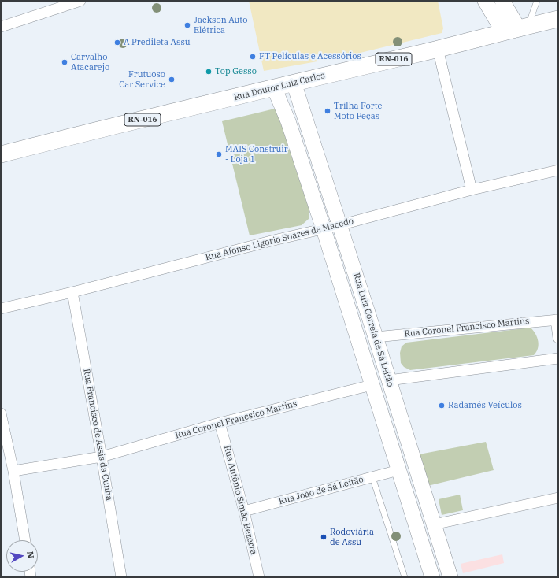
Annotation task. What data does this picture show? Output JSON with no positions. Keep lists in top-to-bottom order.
{
  "streets": {
    "main road": ["RN-016", "Rua Doutor Luiz Carlos", "Rua Luiz Correia de Sá Leitão"],
    "street": [
      "Rua Afonso Ligorio Soares de Macedo",
      "Rua Coronel Francisco Martins",
      "Rua Coronel Francsico Martins",
      "Rua Francisco de Assis da Cunha",
      "Rua João de Sá Leitão",
      "Rua Antônio Simão Bezerra"
    ]
  },
  "crossings": [
    ["Rua Doutor Luiz Carlos", "Rua Luiz Correia de Sá Leitão"],
    ["Rua Afonso Ligorio Soares de Macedo", "Rua Luiz Correia de Sá Leitão"],
    ["Rua Afonso Ligorio Soares de Macedo", "Rua Francisco de Assis da Cunha"],
    ["Rua Coronel Francisco Martins", "Rua Luiz Correia de Sá Leitão"],
    ["Rua Luiz Correia de Sá Leitão", "Rua Coronel Francsico Martins"],
    ["Rua Luiz Correia de Sá Leitão", "Rua João de Sá Leitão"],
    ["Rua Coronel Francsico Martins", "Rua Francisco de Assis da Cunha"],
    ["Rua Coronel Francsico Martins", "Rua Antônio Simão Bezerra"],
    ["Rua João de Sá Leitão", "Rua Antônio Simão Bezerra"]
  ],
  "places": [
    "Jackson Auto Elétrica",
    "A Predileta Assu",
    "FT Películas e Acessórios",
    "Carvalho Atacarejo",
    "Top Gesso",
    "Frutuoso Car Service",
    "Trilha Forte Moto Peças",
    "MAIS Construir - Loja 1",
    "Radamés Veículos",
    "Rodoviária de Assu"
  ],
  "north": "right"
}
